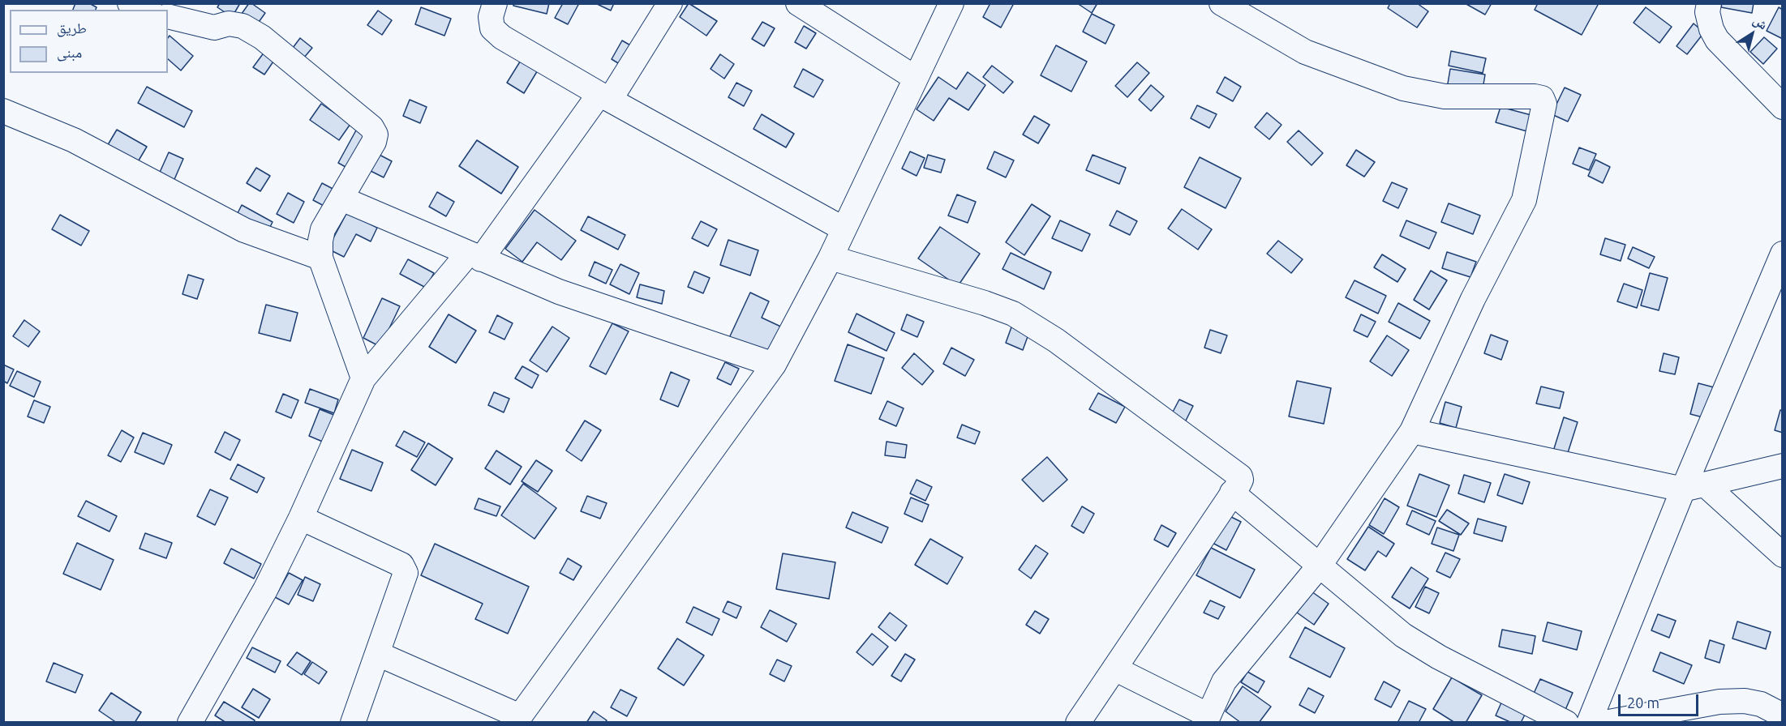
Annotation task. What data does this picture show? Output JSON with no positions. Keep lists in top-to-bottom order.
{
  "legend": ["طريق", "مبنى"],
  "scale_bar": "20 m",
  "north": "top right"
}
